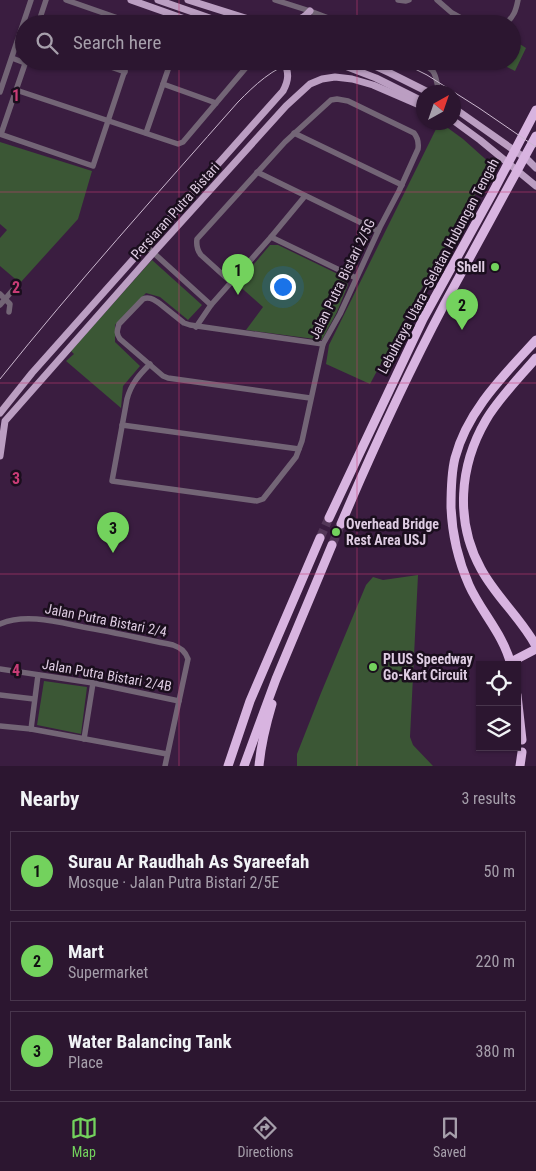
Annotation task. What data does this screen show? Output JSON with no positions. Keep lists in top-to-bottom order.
{
  "streets": {
    "highway": ["Lebuhraya Utara–Selatan Hubungan Tengah"],
    "main road": ["Persiaran Putra Bistari"],
    "street": ["Jalan Putra Bistari 2/5G", "Jalan Putra Bistari 2/4", "Jalan Putra Bistari 2/4B"]
  },
  "crossings": [
    ["Jalan Putra Bistari 2/4", "Jalan Putra Bistari 2/4B"]
  ],
  "places": ["Shell", "Overhead Bridge Rest Area USJ", "PLUS Speedway Go-Kart Circuit"],
  "north": "top right",
  "page": {
    "search": "Search here",
    "pins": ["1", "2", "3"],
    "heading": ["Nearby", "3 results"],
    "list": [
      {
        "mark": "1",
        "name": "Surau Ar Raudhah As Syareefah",
        "note": "Mosque · Jalan Putra Bistari 2/5E",
        "value": "50 m"
      },
      {
        "mark": "2",
        "name": "Mart",
        "note": "Supermarket",
        "value": "220 m"
      },
      {
        "mark": "3",
        "name": "Water Balancing Tank",
        "note": "Place",
        "value": "380 m"
      }
    ],
    "nav": ["Map", "Directions", "Saved"]
  },
  "grid": {
    "rows": [
      "1",
      "2",
      "3",
      "4"
    ]
  }
}
